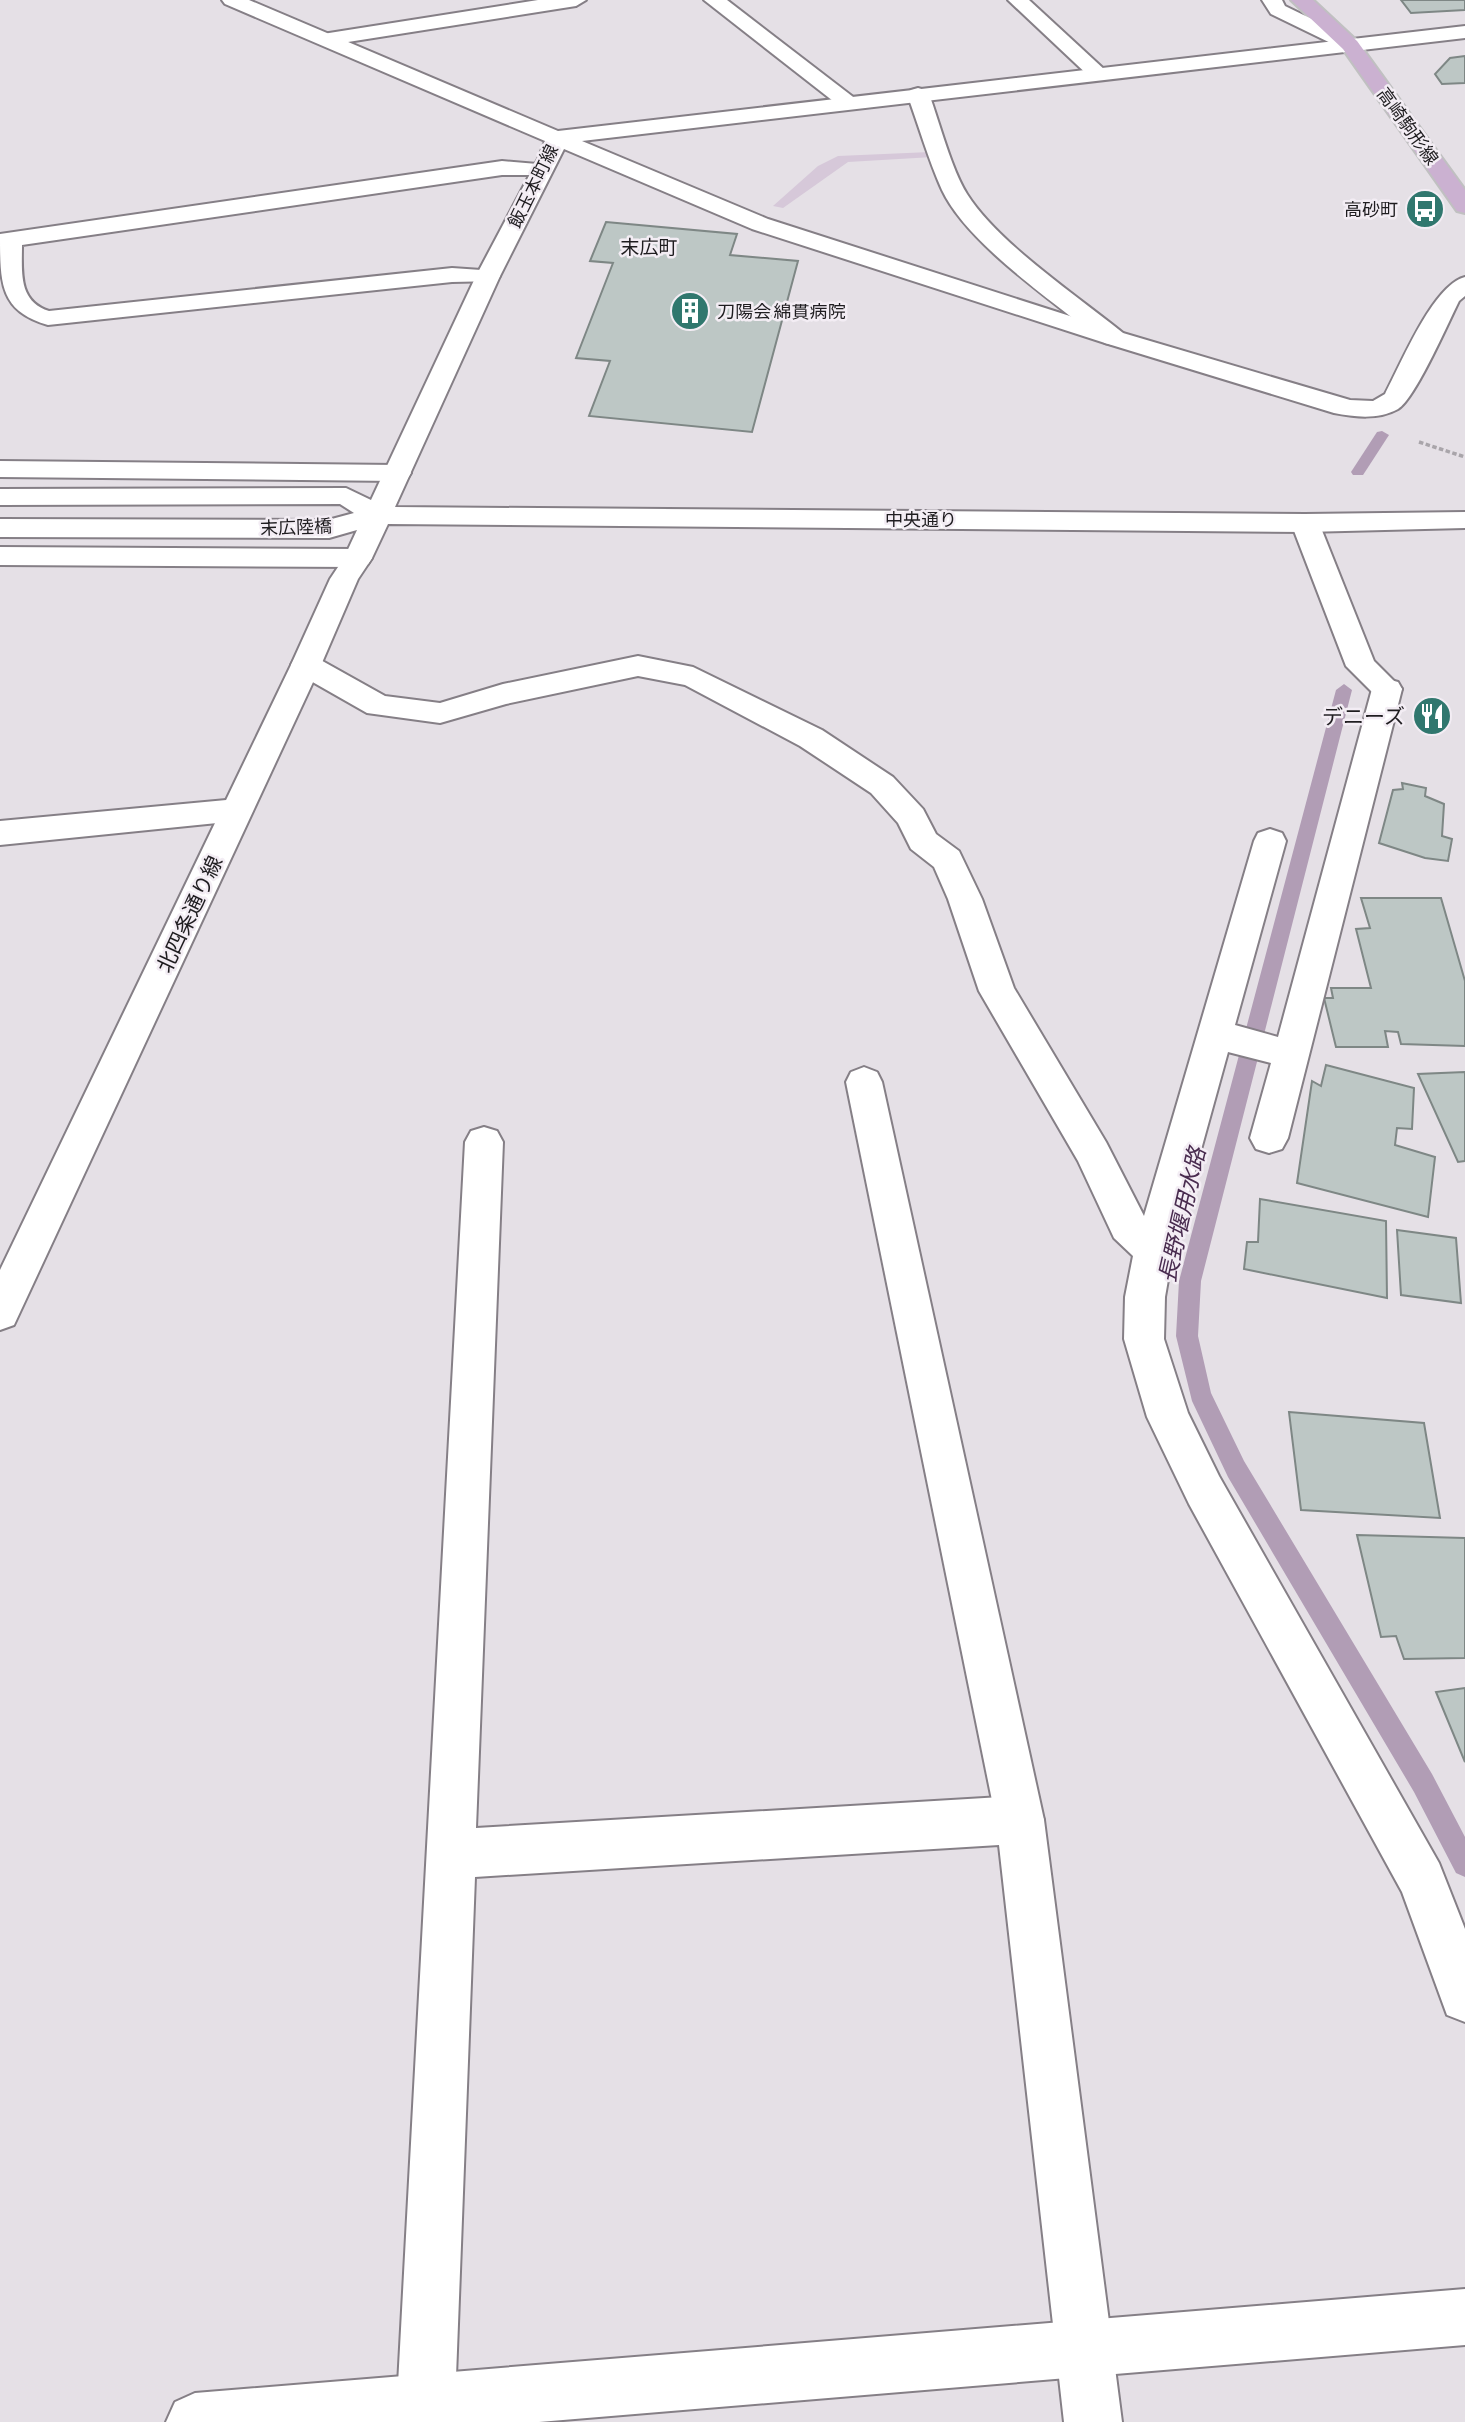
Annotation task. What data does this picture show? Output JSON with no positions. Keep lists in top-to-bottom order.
{
  "streets": {
    "main road": ["高崎駒形線"],
    "street": [
      "飯玉本町線",
      "中央通り",
      "末広陸橋",
      "北四条通り線"
    ]
  },
  "crossings": [
    ["飯玉本町線", "中央通り"],
    ["飯玉本町線", "末広陸橋"],
    ["飯玉本町線", "北四条通り線"],
    ["中央通り", "末広陸橋"],
    ["中央通り", "北四条通り線"],
    ["末広陸橋", "北四条通り線"]
  ],
  "districts": ["末広町"],
  "water": ["長野堰用水路"],
  "places": {
    "bus stop": ["高砂町"],
    "building": ["刀陽会 綿貫病院"],
    "restaurant": ["デニーズ"]
  }
}
